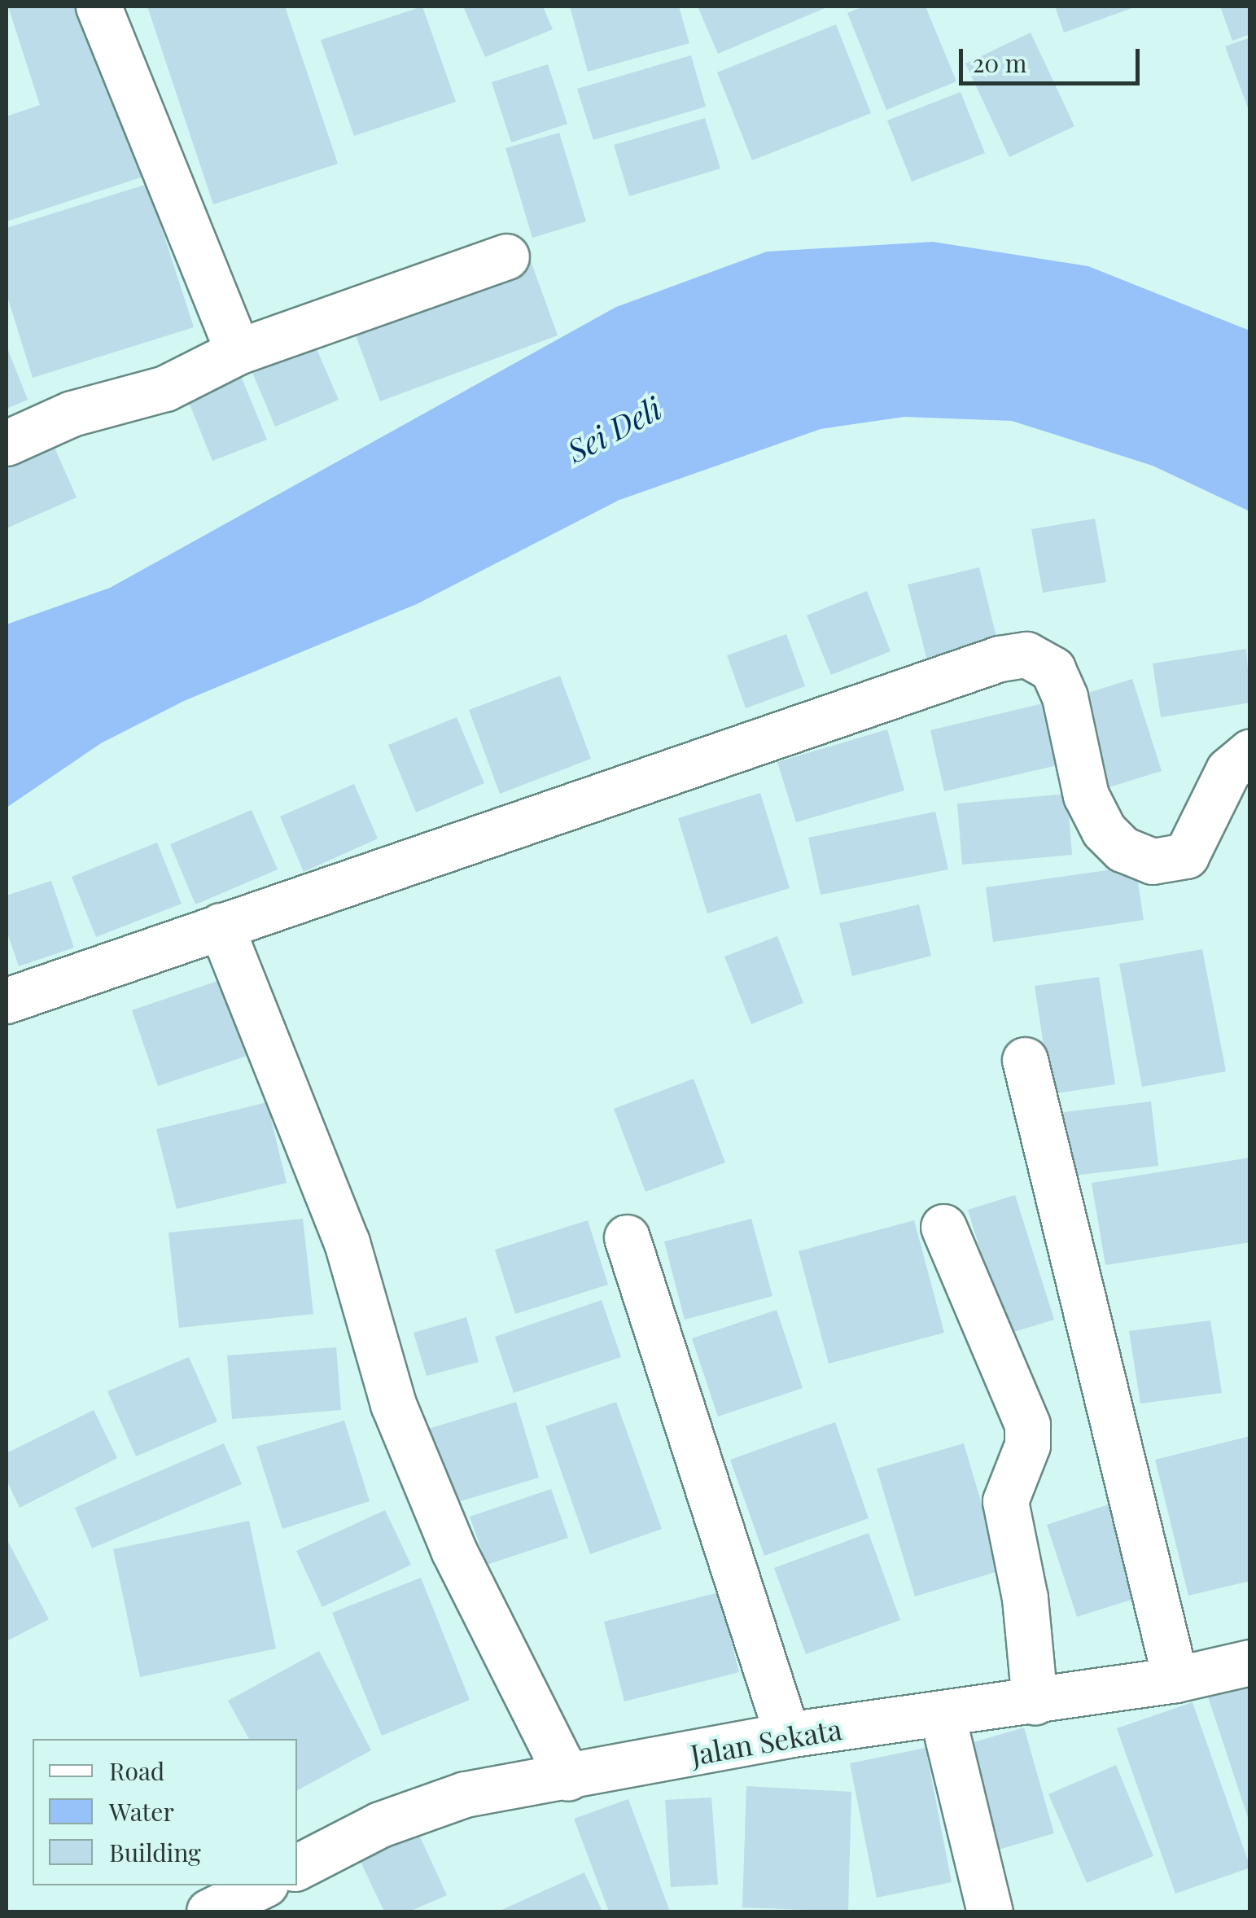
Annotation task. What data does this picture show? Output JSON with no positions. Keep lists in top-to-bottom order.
{
  "streets": {
    "street": ["Jalan Sekata"]
  },
  "water": ["Sei Deli"],
  "legend": ["Road", "Water", "Building"],
  "scale_bar": "20 m"
}
